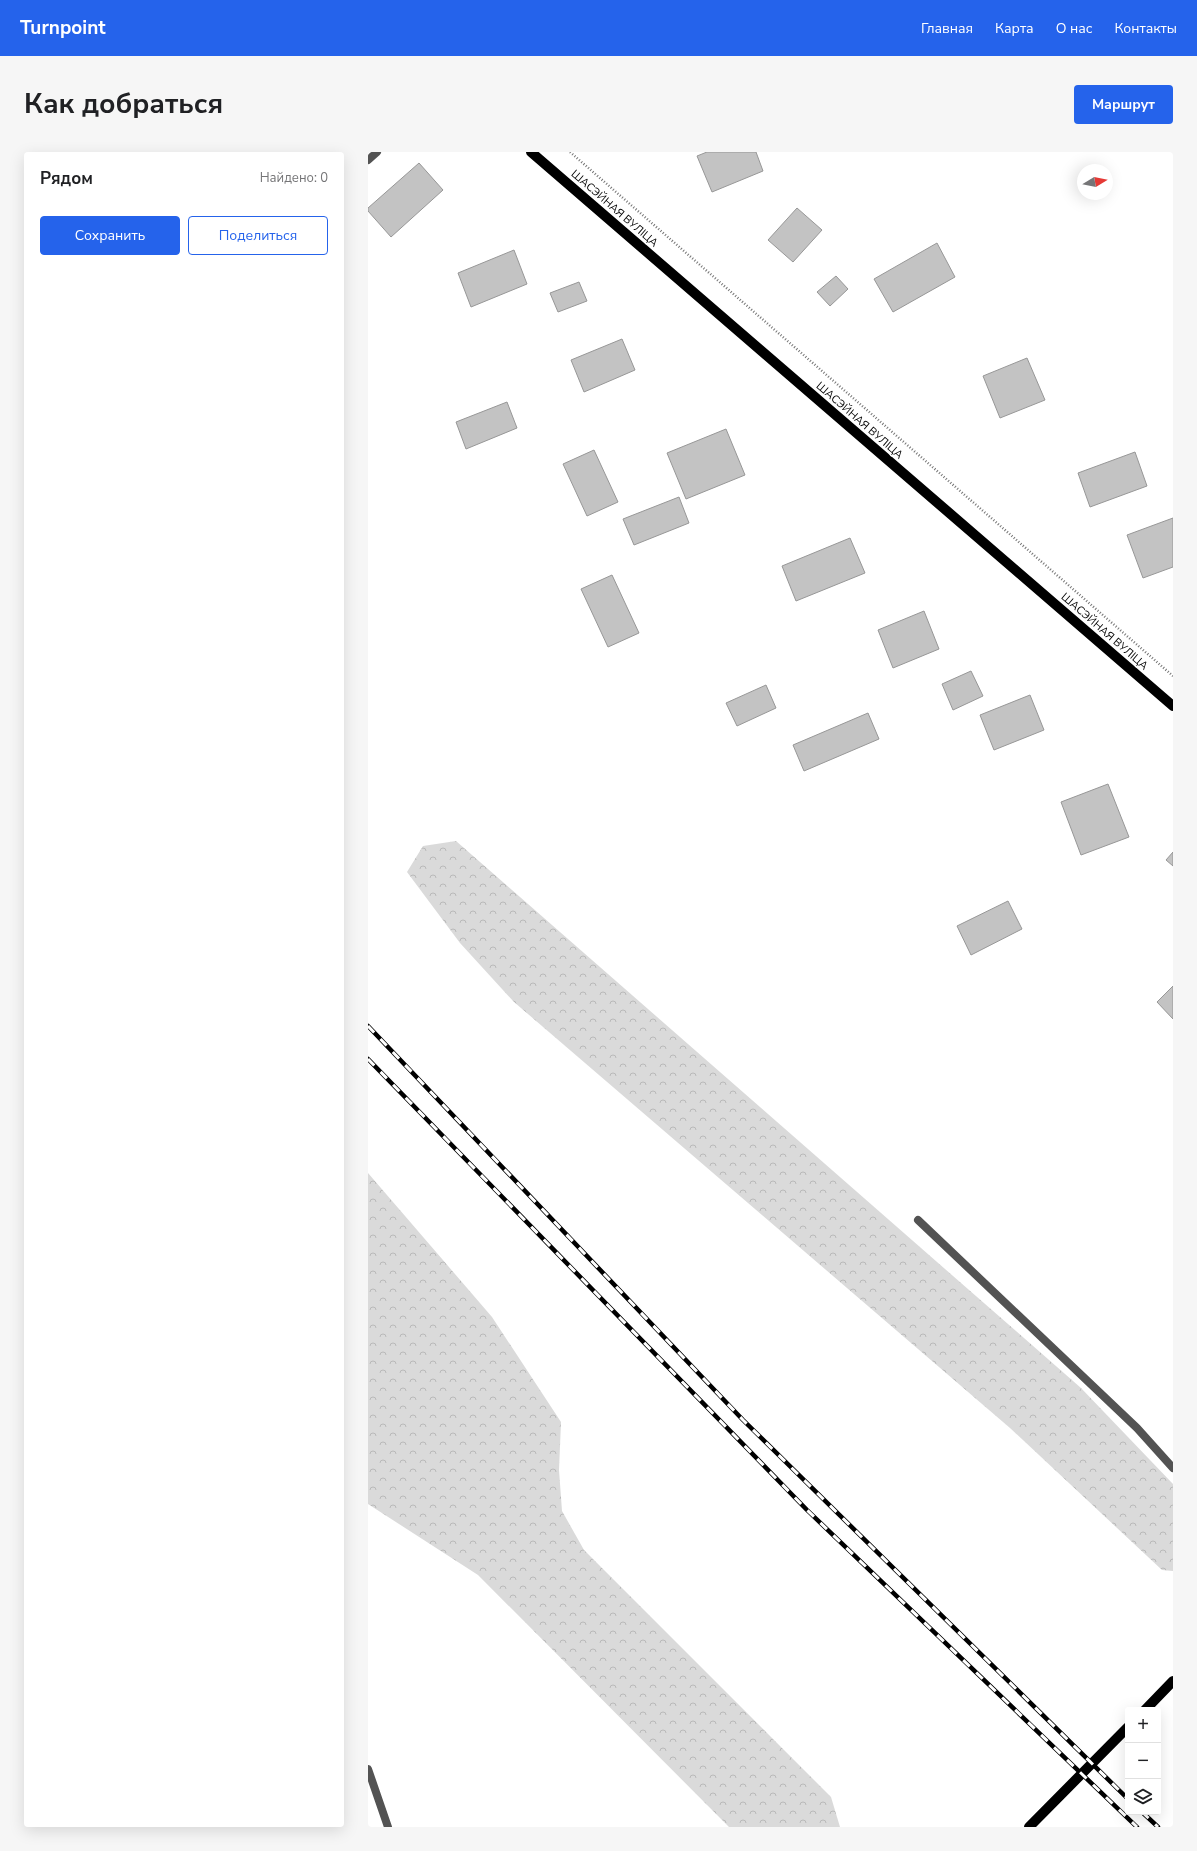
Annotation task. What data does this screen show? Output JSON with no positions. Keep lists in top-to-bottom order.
{
  "streets": {
    "main road": ["ШАСЭЙНАЯ ВУЛІЦА"]
  },
  "north": "right",
  "page": {
    "header": "Turnpoint",
    "nav": [
      "Главная",
      "Карта",
      "О нас",
      "Контакты"
    ],
    "title": "Как добраться",
    "buttons": [
      "Маршрут",
      ["Сохранить", "Поделиться"]
    ],
    "heading": ["Рядом", "Найдено: 0"],
    "map_buttons": ["+", "−"]
  }
}
